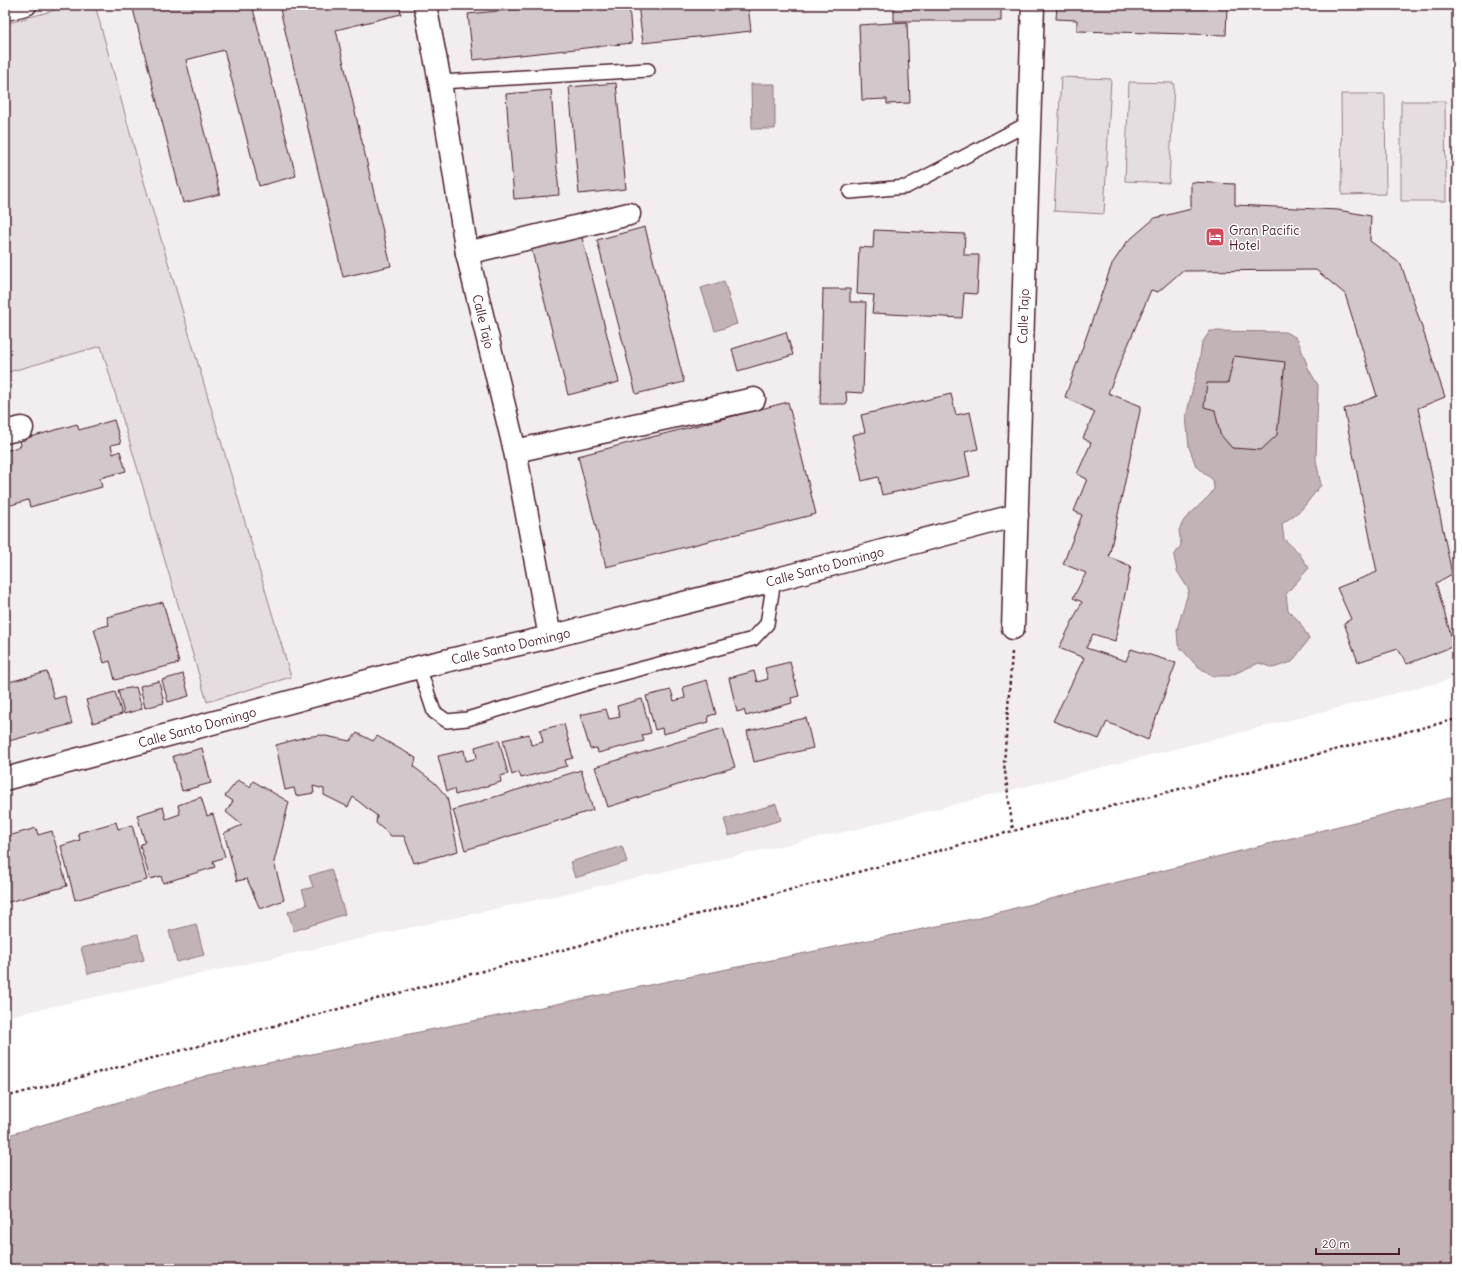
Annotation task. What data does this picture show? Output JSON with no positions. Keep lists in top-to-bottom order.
{
  "streets": {
    "street": ["Calle Tajo", "Calle Santo Domingo"]
  },
  "crossings": [
    ["Calle Tajo", "Calle Santo Domingo"]
  ],
  "places": {
    "hotel": ["Gran Pacific Hotel"]
  },
  "scale_bar": "20 m"
}
